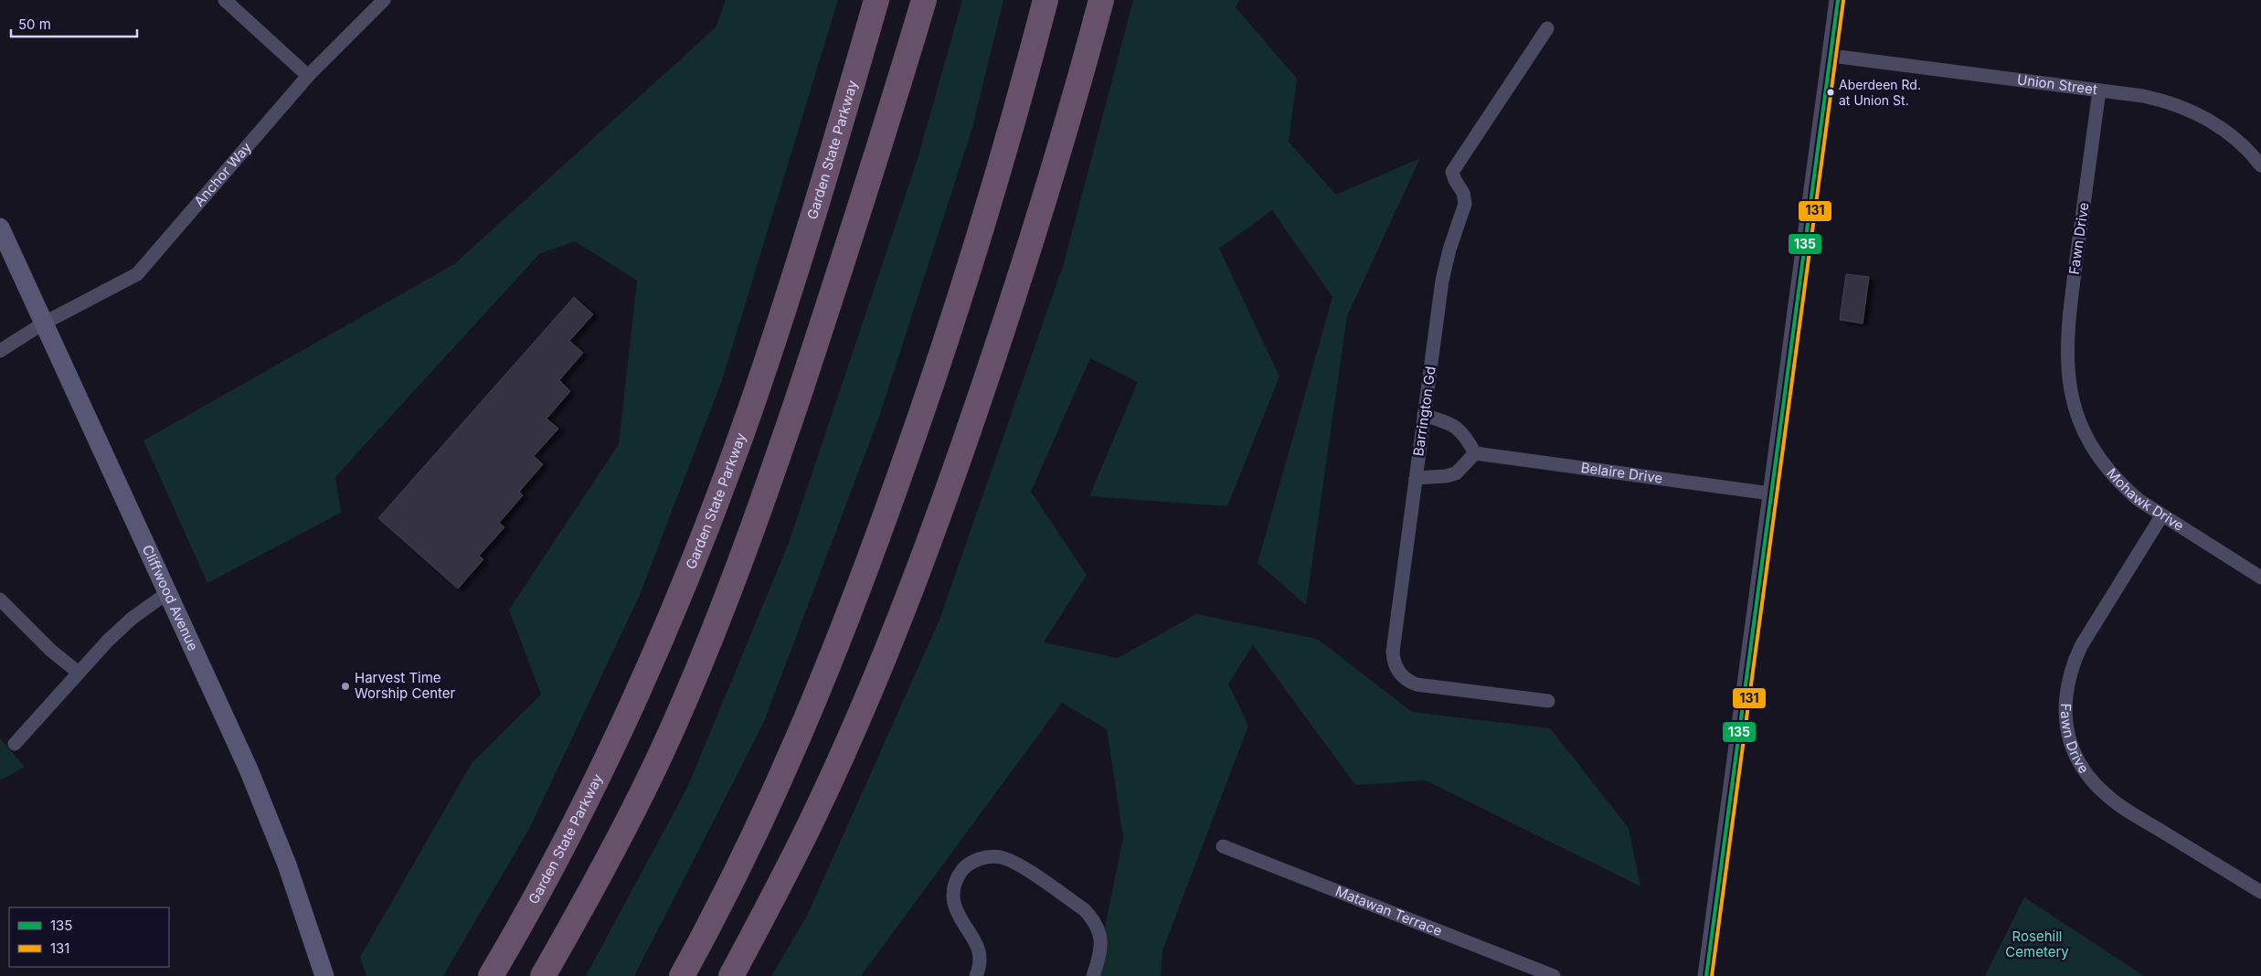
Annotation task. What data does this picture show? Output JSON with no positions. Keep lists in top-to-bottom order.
{
  "streets": {
    "highway": ["Garden State Parkway"],
    "main road": ["Cliffwood Avenue"],
    "street": [
      "Union Street",
      "Anchor Way",
      "Fawn Drive",
      "Barrington Gd",
      "Belaire Drive",
      "Mohawk Drive",
      "Matawan Terrace"
    ]
  },
  "crossings": [
    ["Union Street", "Fawn Drive"],
    ["Anchor Way", "Cliffwood Avenue"],
    ["Fawn Drive", "Mohawk Drive"]
  ],
  "parks": ["Rosehill Cemetery"],
  "places": ["Aberdeen Rd. at Union St.", "Harvest Time Worship Center"],
  "lines": ["transit line 135", "transit line 131"],
  "legend": ["135", "131"],
  "scale_bar": "50 m"
}
